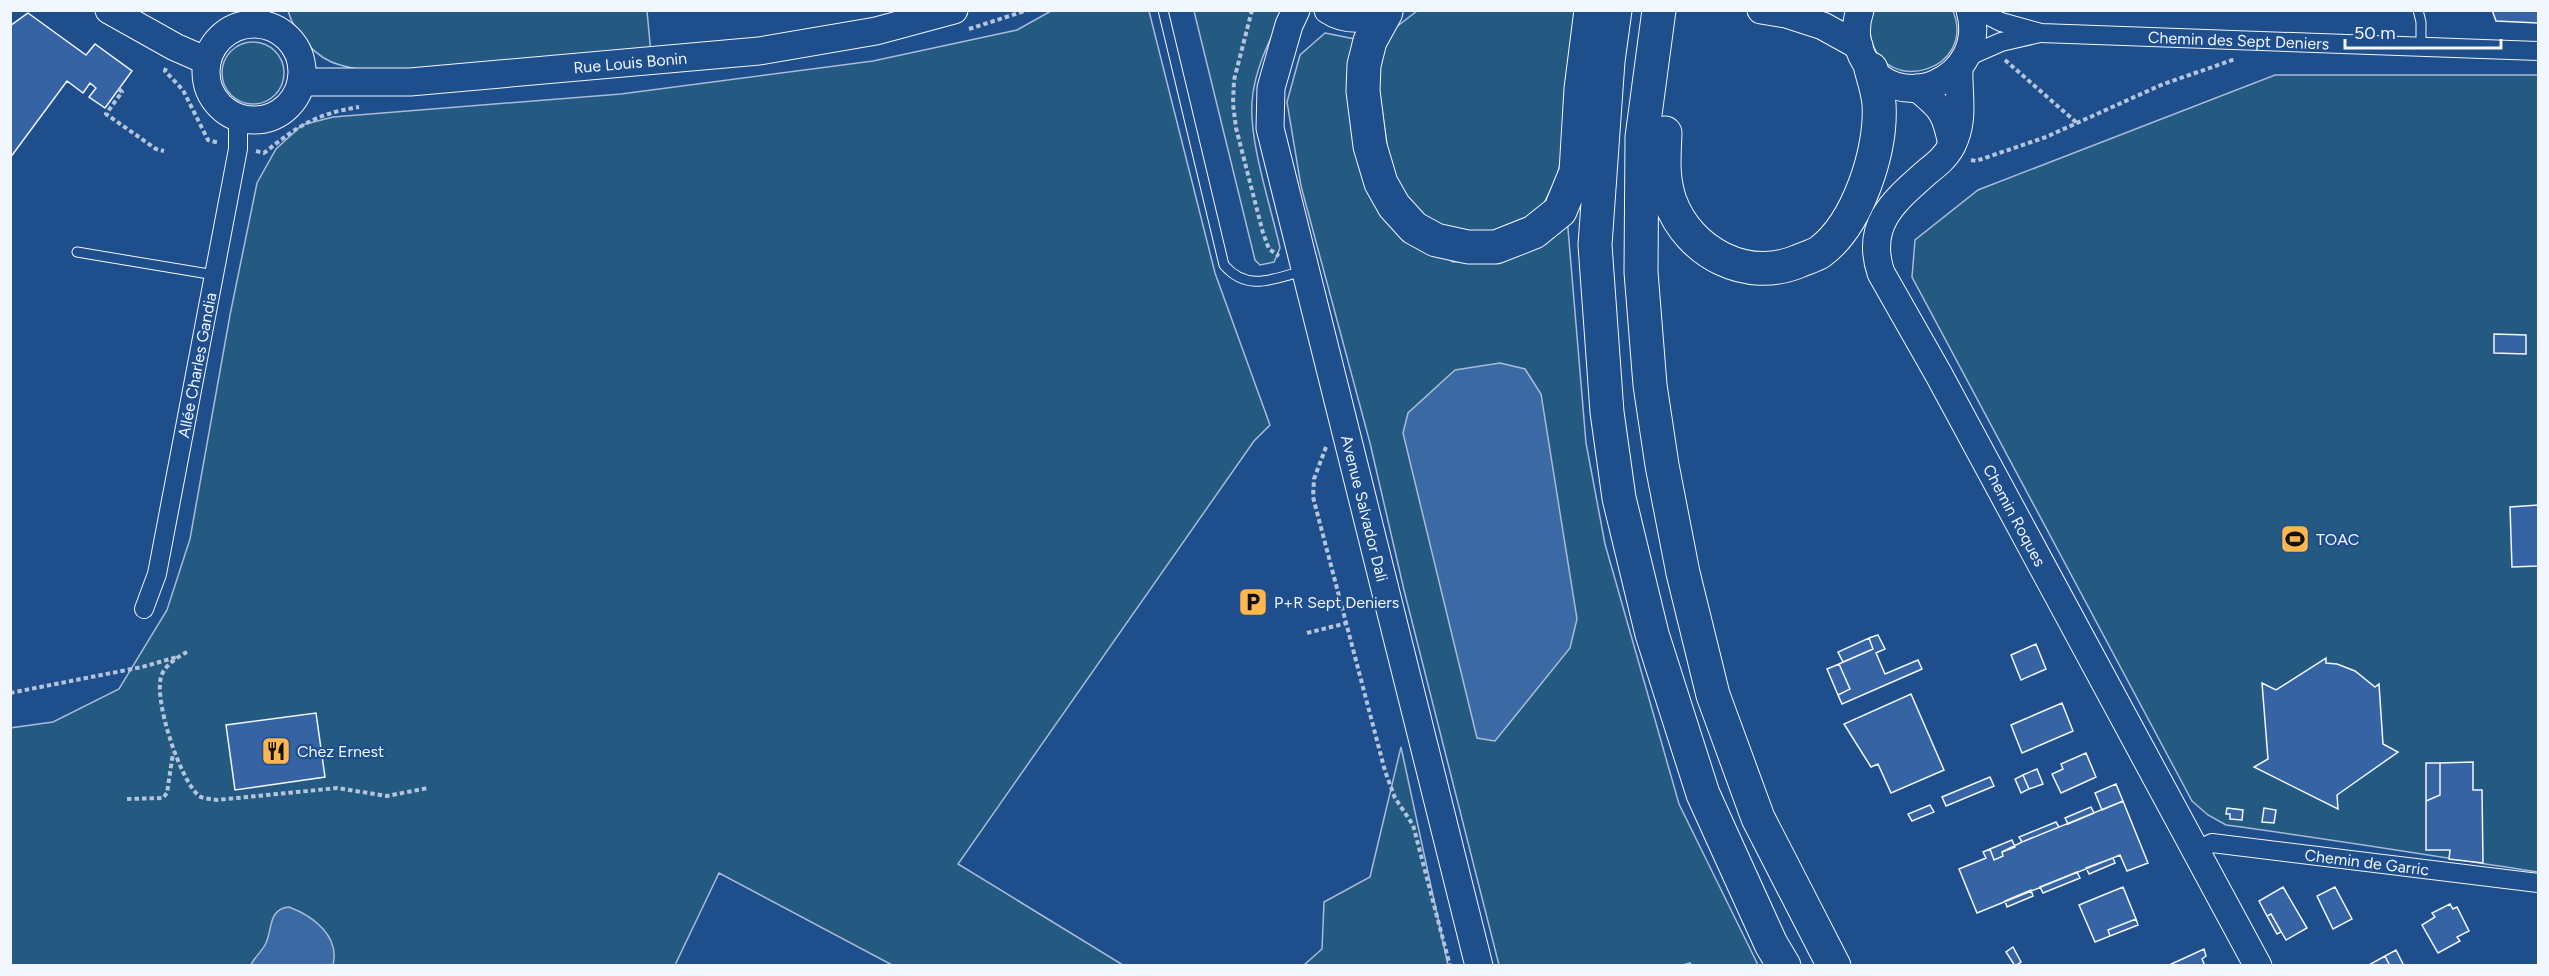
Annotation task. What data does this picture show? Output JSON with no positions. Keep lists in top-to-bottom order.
{
  "streets": {
    "street": [
      "Chemin des Sept Deniers",
      "Rue Louis Bonin",
      "Allée Charles Gandia",
      "Avenue Salvador Dali",
      "Chemin Roques",
      "Chemin de Garric"
    ]
  },
  "crossings": [
    ["Rue Louis Bonin", "Allée Charles Gandia"],
    ["Chemin Roques", "Chemin de Garric"]
  ],
  "places": {
    "sports": ["TOAC"],
    "parking": ["P+R Sept Deniers"],
    "restaurant": ["Chez Ernest"]
  },
  "scale_bar": "50 m"
}
